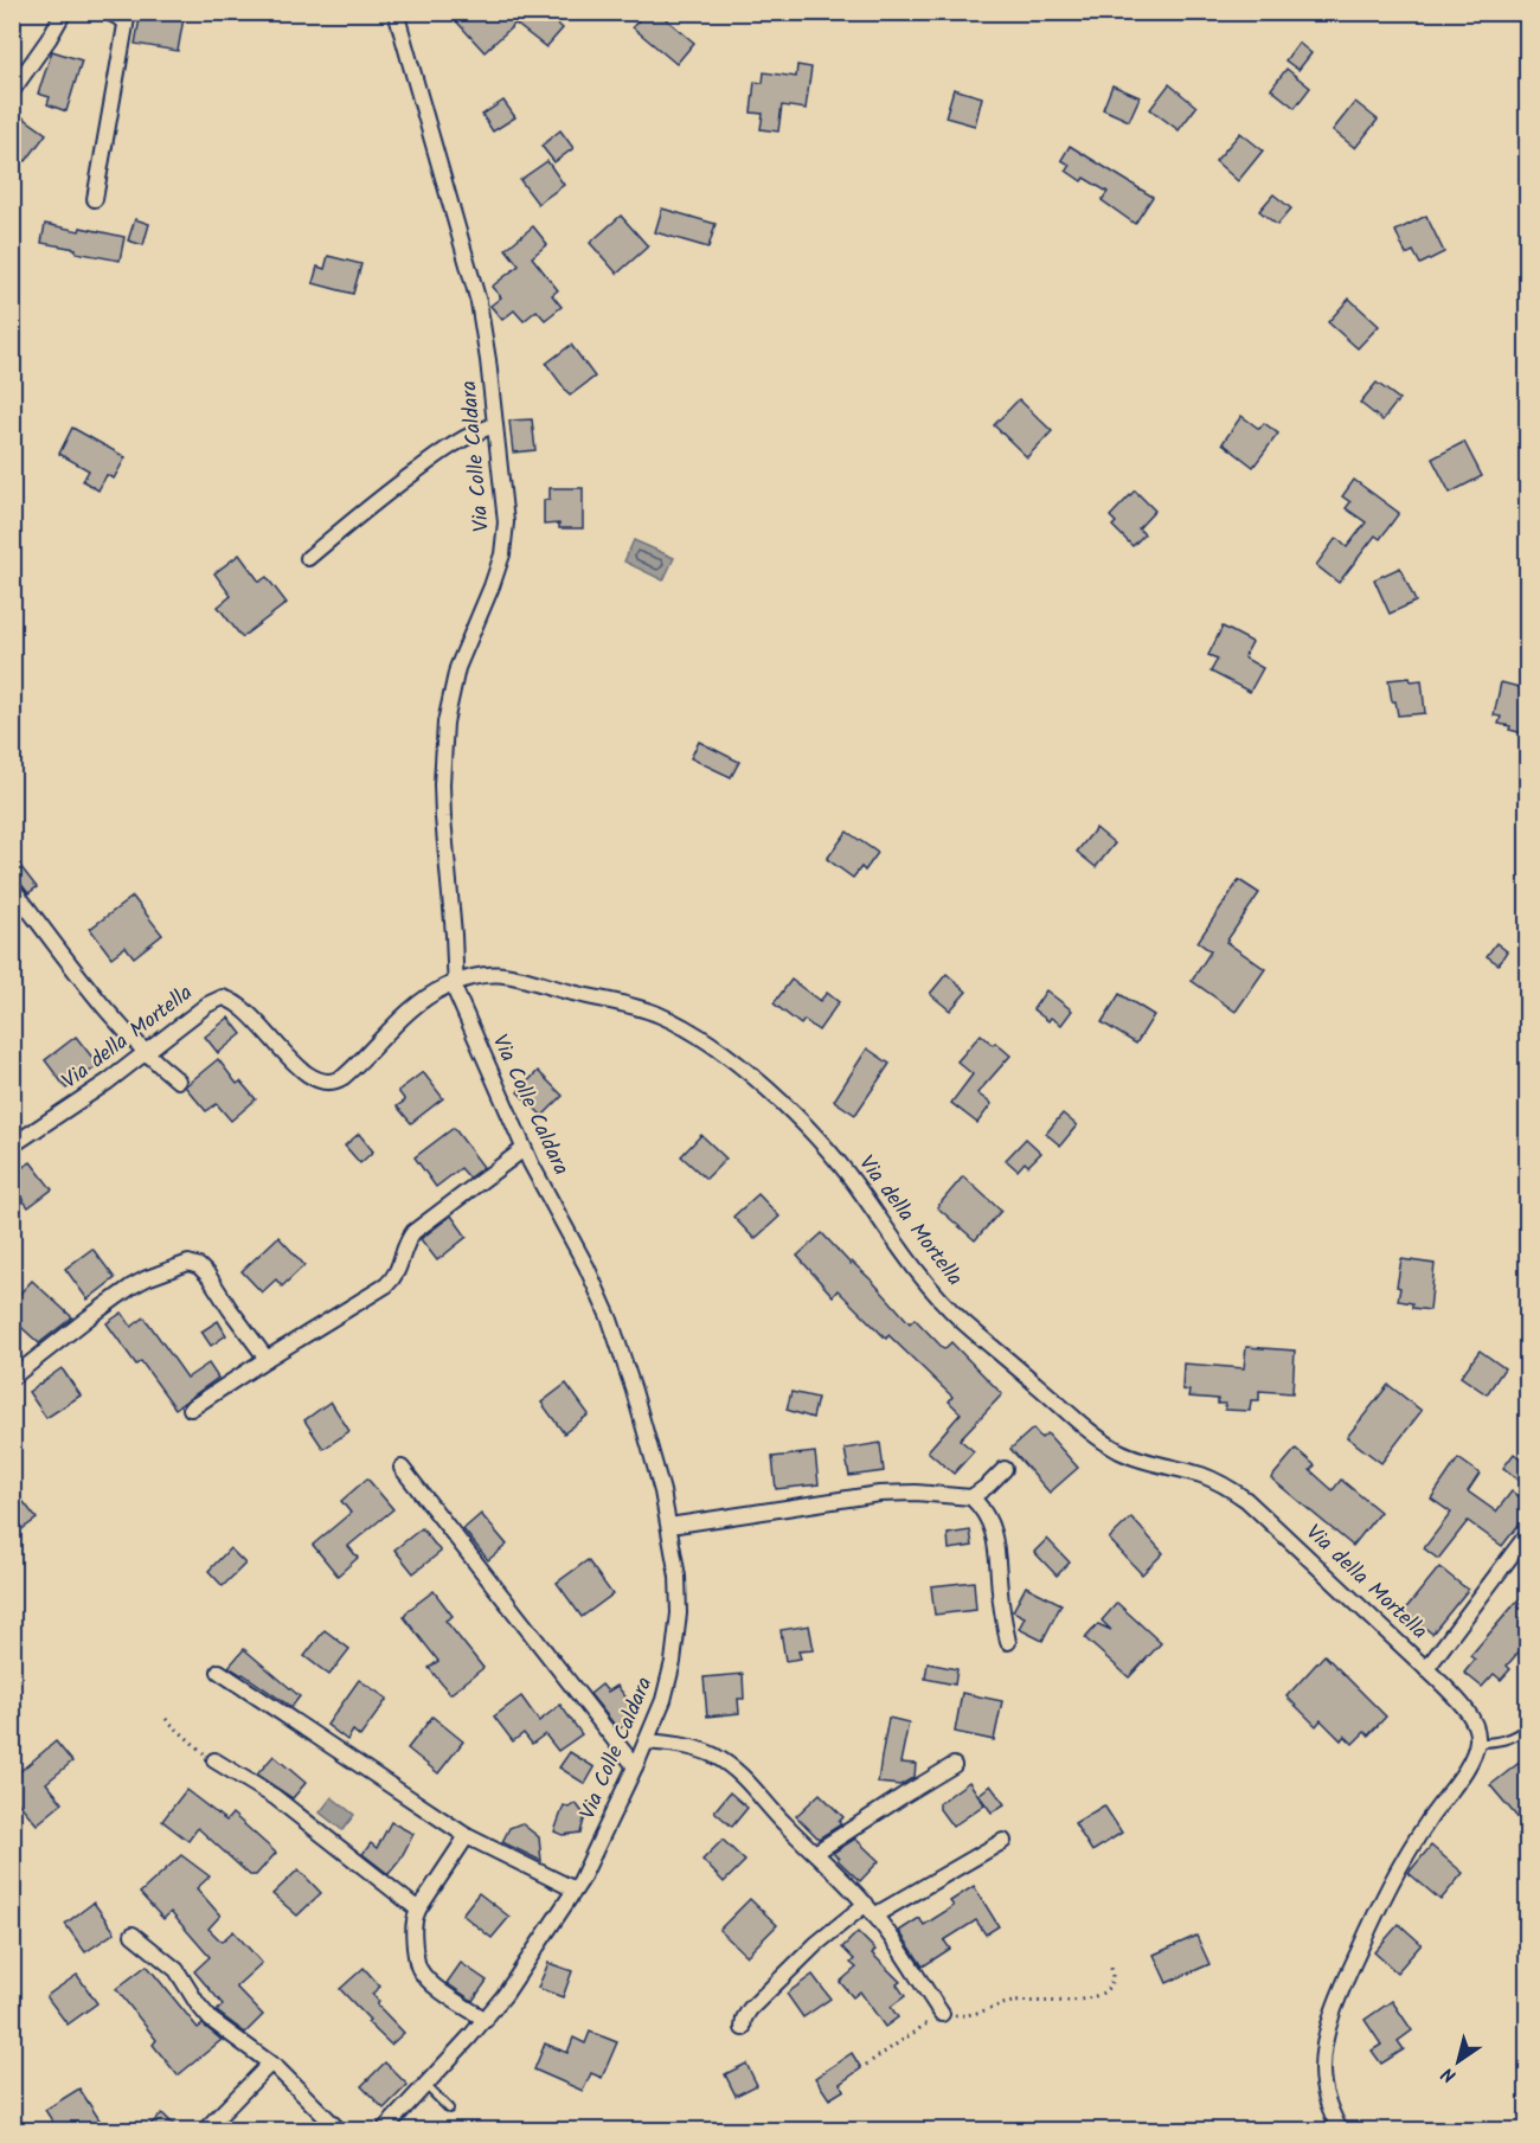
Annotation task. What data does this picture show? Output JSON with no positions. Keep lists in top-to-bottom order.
{
  "streets": {
    "street": ["Via Colle Caldara", "Via della Mortella"]
  },
  "crossings": [
    ["Via Colle Caldara", "Via della Mortella"]
  ],
  "north": "bottom left"
}
